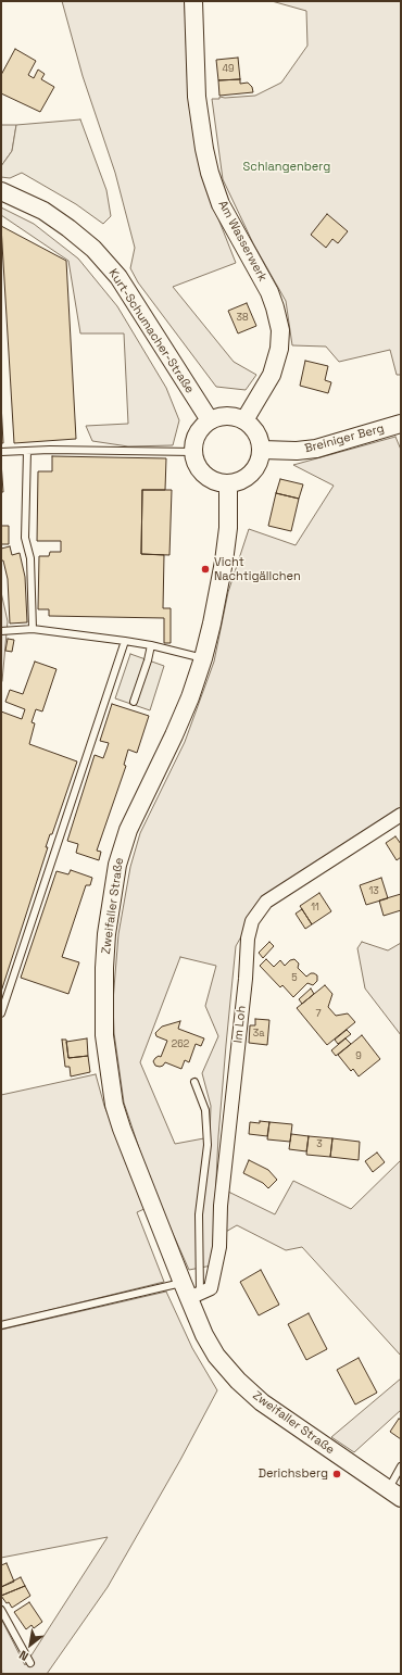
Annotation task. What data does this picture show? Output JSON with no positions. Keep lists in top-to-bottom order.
{
  "streets": {
    "main road": [
      "Am Wasserwerk",
      "Kurt-Schumacher-Straße",
      "Breiniger Berg",
      "Zweifaller Straße"
    ],
    "street": ["Im Loh"]
  },
  "crossings": [
    ["Am Wasserwerk", "Kurt-Schumacher-Straße"],
    ["Am Wasserwerk", "Breiniger Berg"],
    ["Am Wasserwerk", "Zweifaller Straße"],
    ["Kurt-Schumacher-Straße", "Breiniger Berg"],
    ["Kurt-Schumacher-Straße", "Zweifaller Straße"],
    ["Breiniger Berg", "Zweifaller Straße"],
    ["Zweifaller Straße", "Im Loh"]
  ],
  "parks": ["Schlangenberg"],
  "places": ["Vicht Nachtigällchen", "Derichsberg"],
  "house_numbers": [
    "49",
    "38",
    "13",
    "11",
    "5",
    "7",
    "3a",
    "262",
    "9",
    "3"
  ],
  "north": "bottom left"
}
